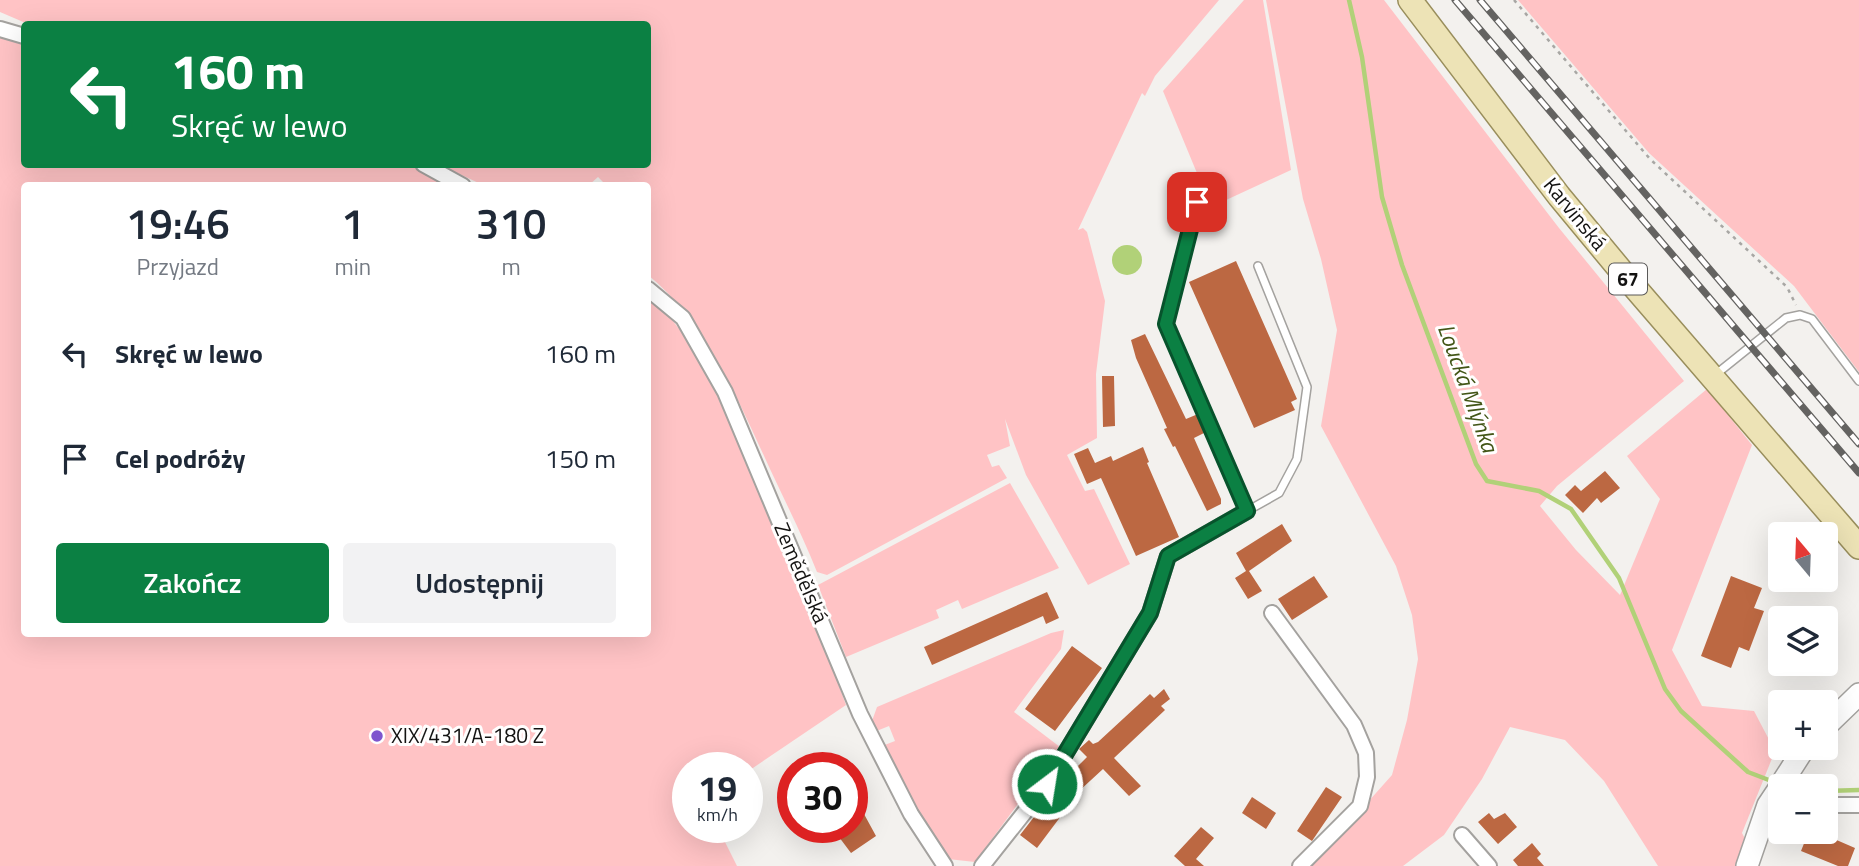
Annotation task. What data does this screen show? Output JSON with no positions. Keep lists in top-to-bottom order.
{
  "streets": {
    "main road": ["Karvinská", "67"],
    "street": ["Zemědělská"]
  },
  "water": ["Loucká Mlýnka"],
  "places": ["XIX/431/A-180 Z"],
  "north": "top",
  "page": {
    "turn": ["160 m", "Skręć w lewo"],
    "eta": [
      "19:46",
      "Przyjazd",
      "1",
      "min",
      "310",
      "m"
    ],
    "list": [
      {
        "name": "Skręć w lewo",
        "value": "160 m"
      },
      {
        "name": "Cel podróży",
        "value": "150 m"
      }
    ],
    "map_buttons": ["+", "−"],
    "buttons": ["Zakończ", "Udostępnij"],
    "speed": "19 km/h",
    "limit": "30"
  }
}
